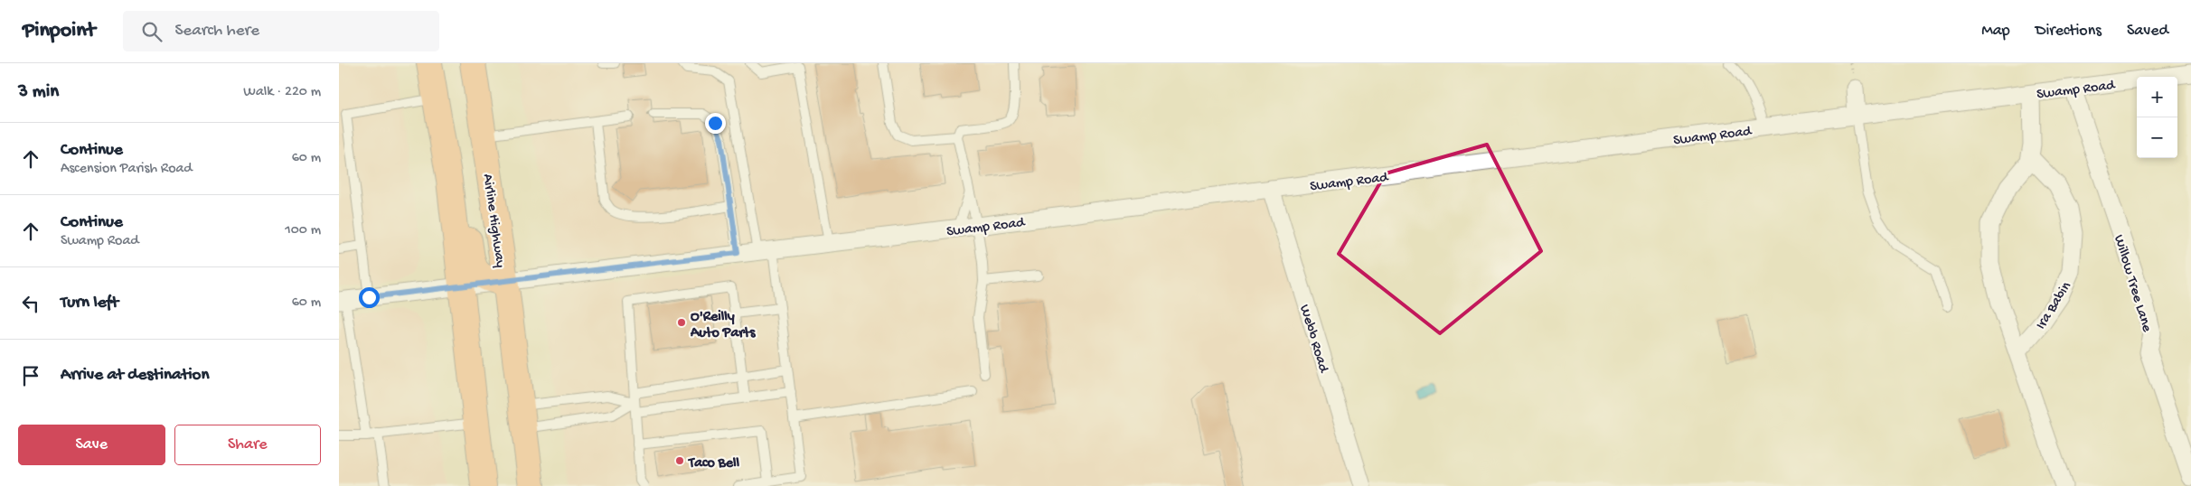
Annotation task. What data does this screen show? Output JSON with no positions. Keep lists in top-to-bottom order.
{
  "streets": {
    "highway": ["Airline Highway"],
    "street": [
      "Swamp Road",
      "Willow Tree Lane",
      "Ira Babin",
      "Webb Road"
    ]
  },
  "crossings": [
    ["Swamp Road", "Airline Highway"],
    ["Swamp Road", "Willow Tree Lane"],
    ["Swamp Road", "Webb Road"]
  ],
  "places": ["O'Reilly Auto Parts", "Taco Bell"],
  "page": {
    "header": "Pinpoint",
    "search": "Search here",
    "nav": ["Map", "Directions", "Saved"],
    "heading": ["3 min", "Walk · 220 m"],
    "map_buttons": ["+", "−"],
    "list": [
      ["Continue", "Ascension Parish Road", "60 m"],
      ["Continue", "Swamp Road", "100 m"],
      ["Turn left", "60 m"],
      "Arrive at destination"
    ],
    "buttons": ["Save", "Share"]
  }
}
